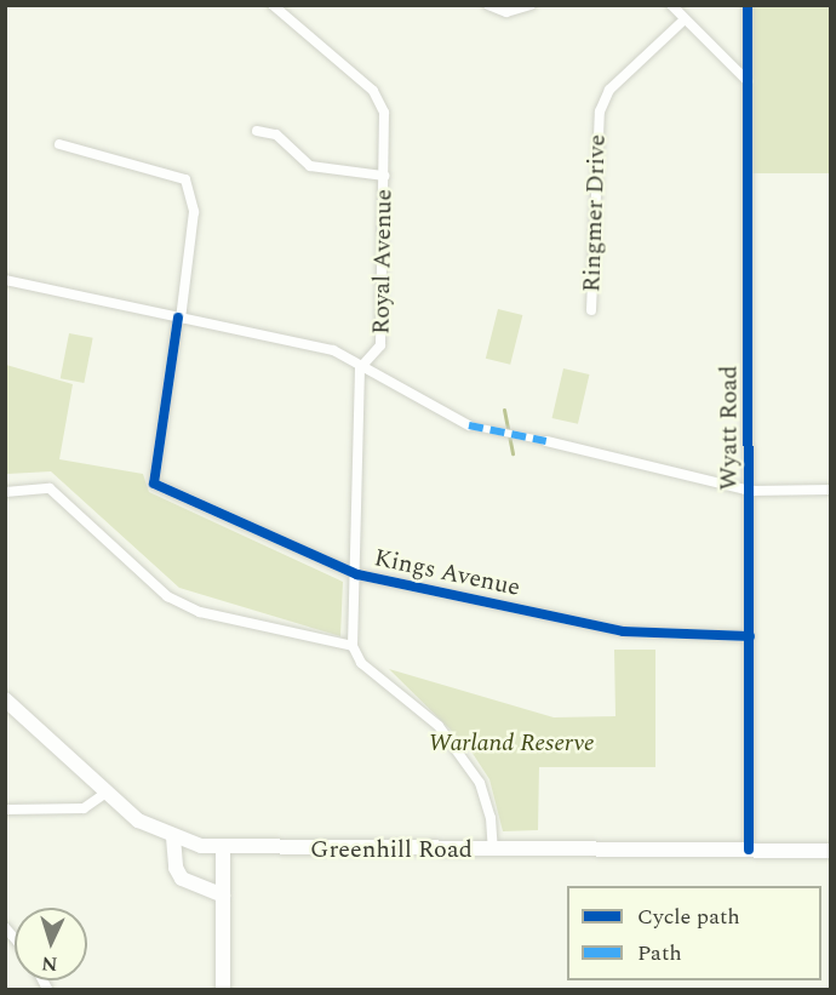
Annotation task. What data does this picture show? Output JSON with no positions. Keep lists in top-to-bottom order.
{
  "streets": {
    "main road": ["Greenhill Road"],
    "street": [
      "Ringmer Drive",
      "Royal Avenue",
      "Wyatt Road",
      "Kings Avenue"
    ]
  },
  "crossings": [
    ["Royal Avenue", "Kings Avenue"],
    ["Wyatt Road", "Kings Avenue"],
    ["Wyatt Road", "Greenhill Road"]
  ],
  "parks": ["Warland Reserve"],
  "legend": ["Cycle path", "Path"],
  "north": "bottom"
}
